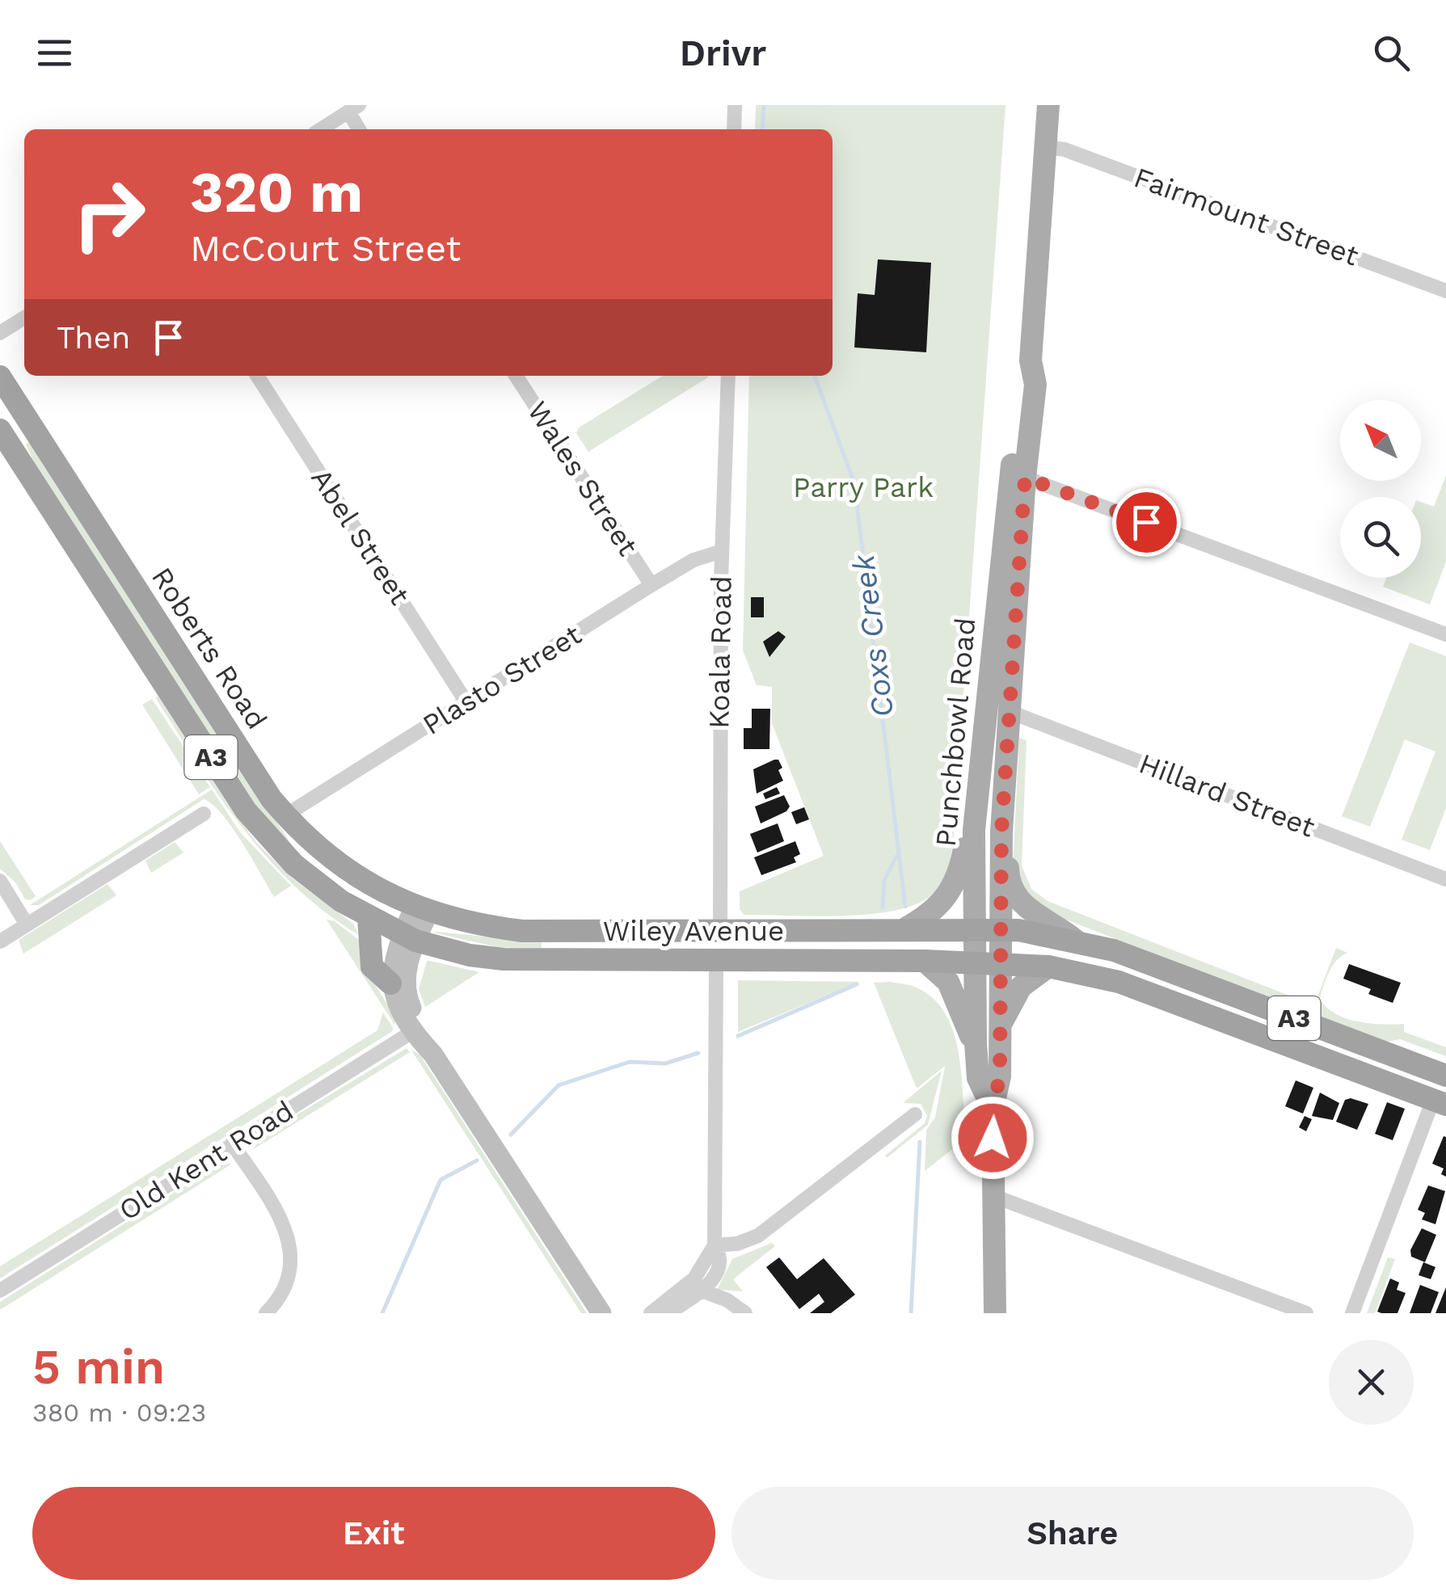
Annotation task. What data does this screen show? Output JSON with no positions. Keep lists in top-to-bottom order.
{
  "streets": {
    "highway": ["Roberts Road", "A3", "Wiley Avenue"],
    "main road": ["Punchbowl Road"],
    "street": [
      "Fairmount Street",
      "Wales Street",
      "Abel Street",
      "Koala Road",
      "Plasto Street",
      "Hillard Street",
      "Old Kent Road"
    ]
  },
  "crossings": [
    ["Fairmount Street", "Punchbowl Road"],
    ["Wales Street", "Plasto Street"],
    ["Abel Street", "Plasto Street"],
    ["Roberts Road", "Plasto Street"],
    ["Roberts Road", "Wiley Avenue"],
    ["Koala Road", "Plasto Street"],
    ["Koala Road", "Wiley Avenue"],
    ["Punchbowl Road", "A3"],
    ["Punchbowl Road", "Hillard Street"],
    ["Punchbowl Road", "Wiley Avenue"],
    ["A3", "Wiley Avenue"]
  ],
  "water": ["Coxs Creek"],
  "parks": ["Parry Park"],
  "north": "top left",
  "page": {
    "header": "Drivr",
    "turn": ["320 m", "McCourt Street"],
    "then": "Then",
    "heading": ["5 min", "380 m · 09:23"],
    "buttons": ["Exit", "Share"]
  }
}
